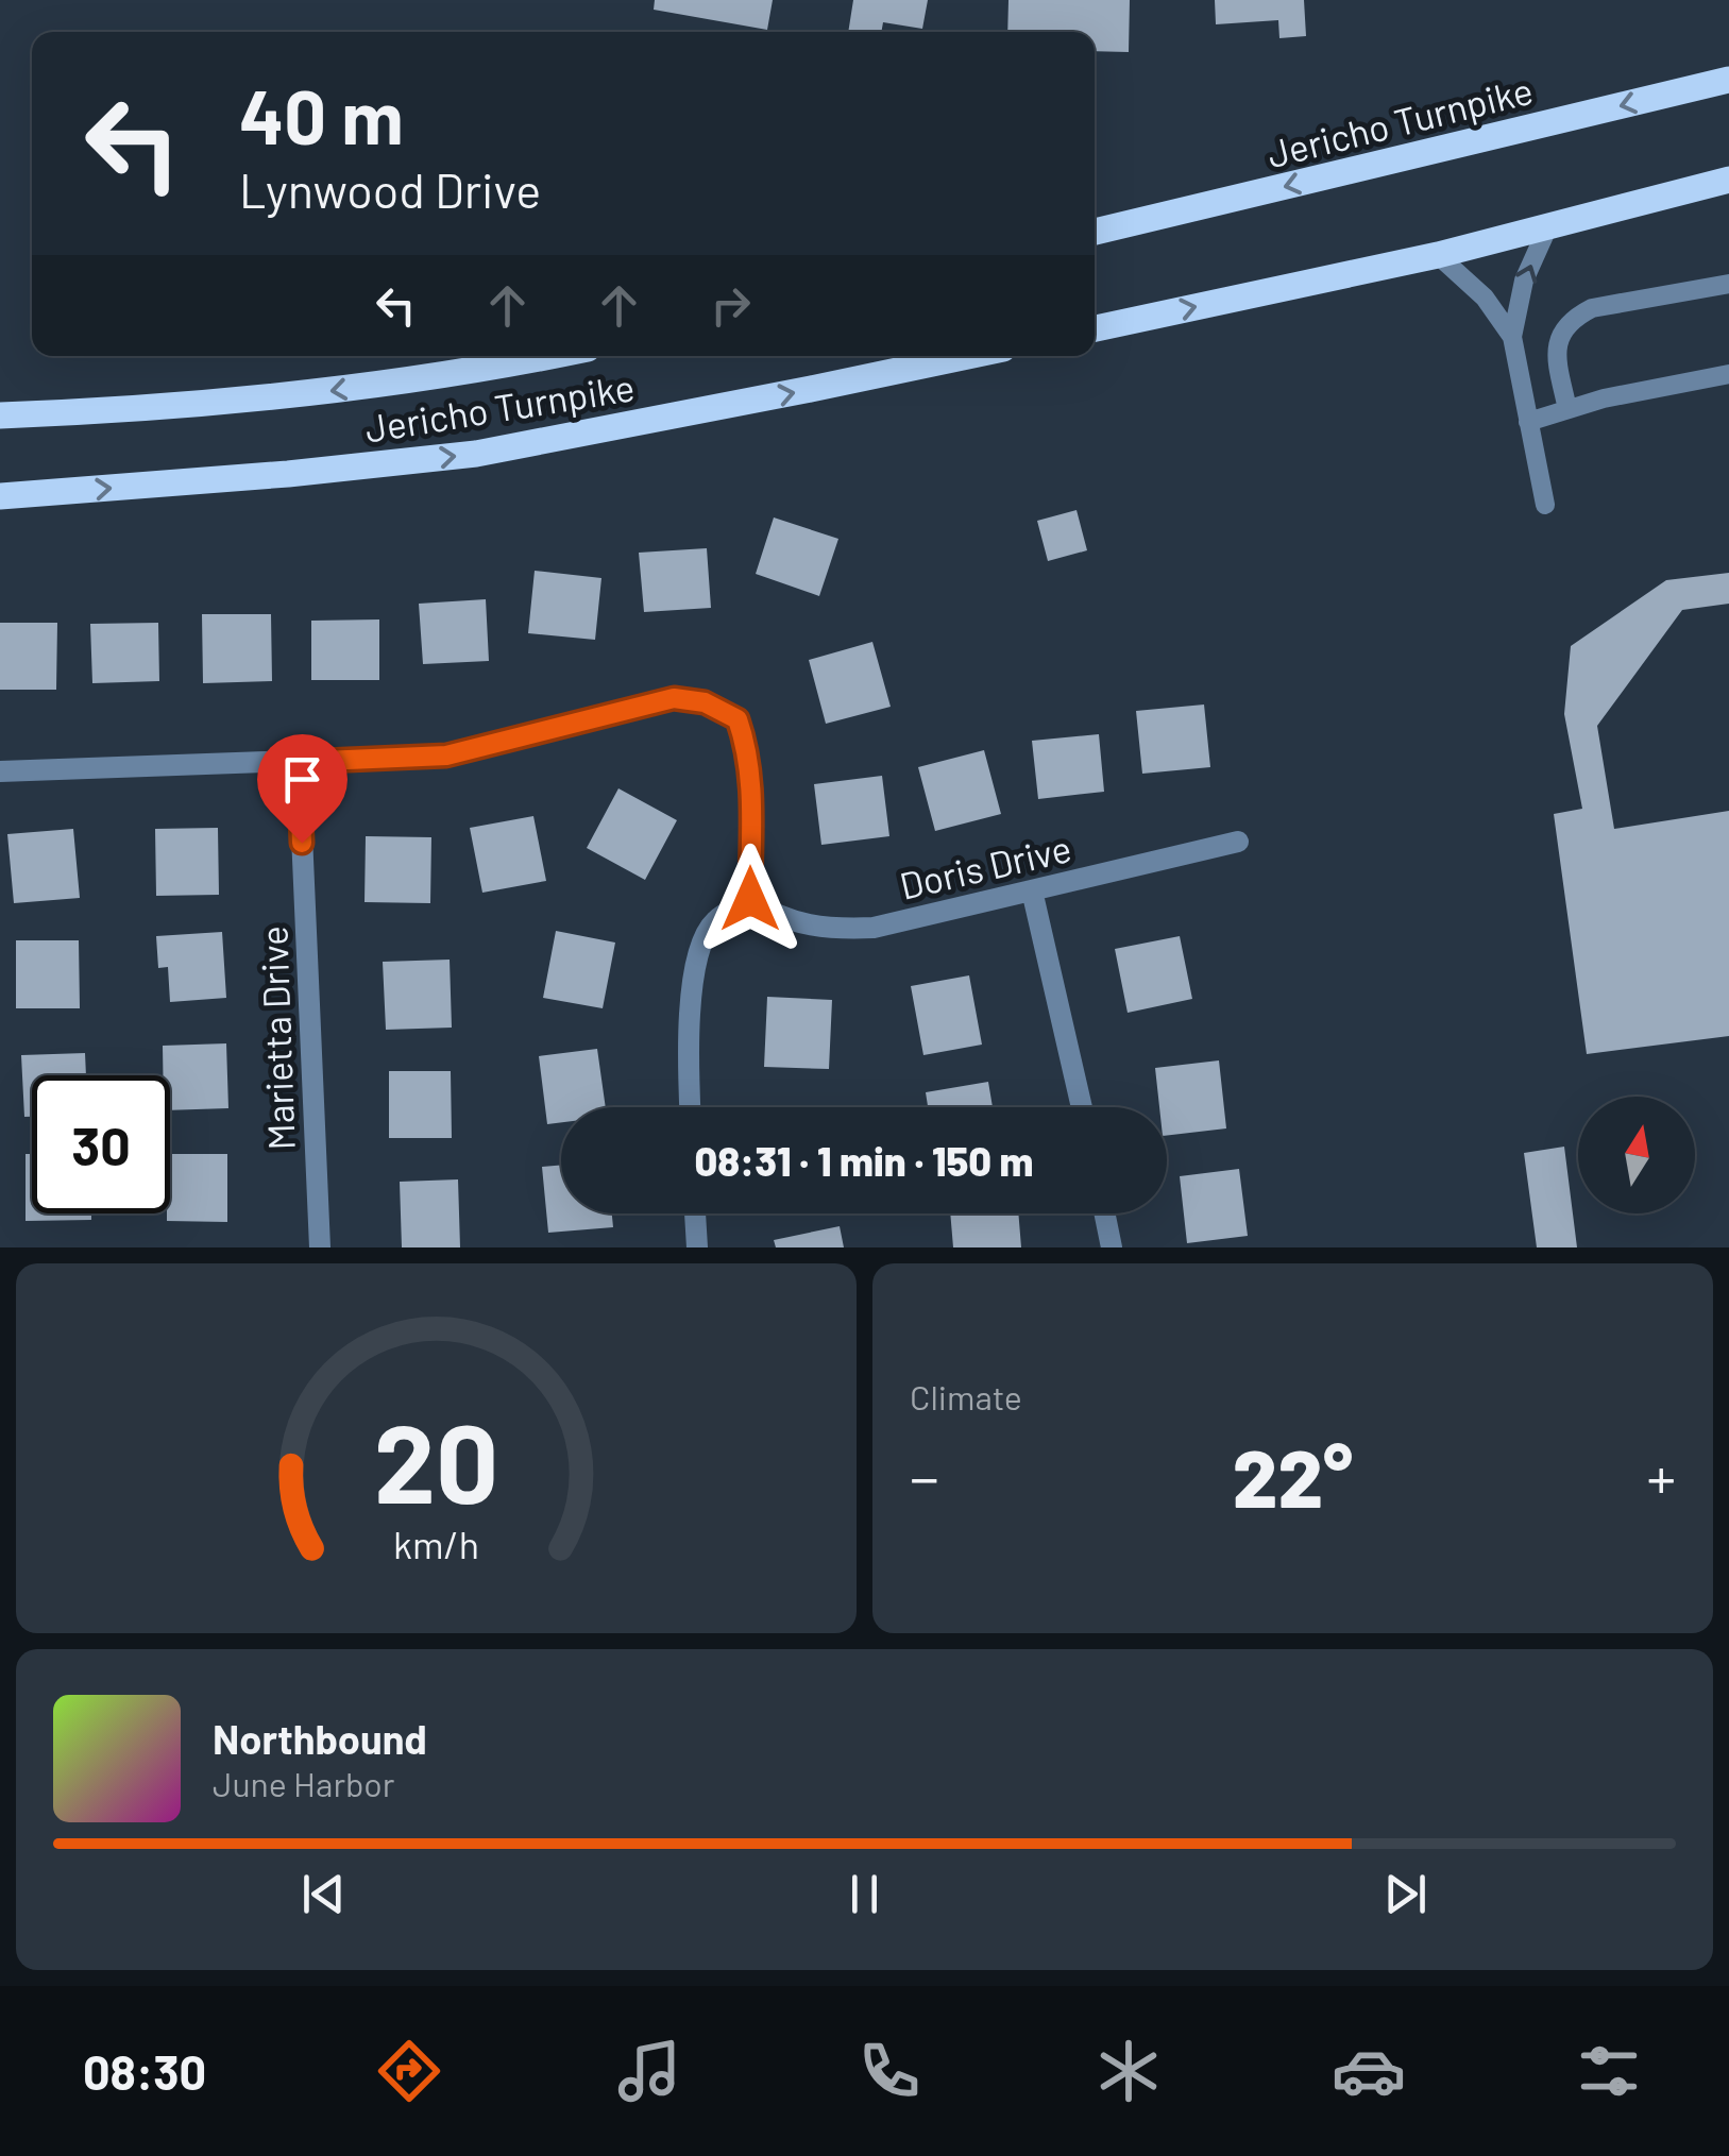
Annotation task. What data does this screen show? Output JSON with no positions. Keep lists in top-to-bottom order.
{
  "streets": {
    "main road": ["Jericho Turnpike"],
    "street": ["Doris Drive", "Marietta Drive"]
  },
  "north": "top",
  "page": {
    "turn": ["40 m", "Lynwood Drive"],
    "limit": "30",
    "trip": "08:31 · 1 min · 150 m",
    "tile": "Climate",
    "heat": ["−", "22°", "+"],
    "song": ["Northbound", "June Harbor"],
    "tabs": "08:30",
    "gauge": ["20", "km/h"]
  }
}
